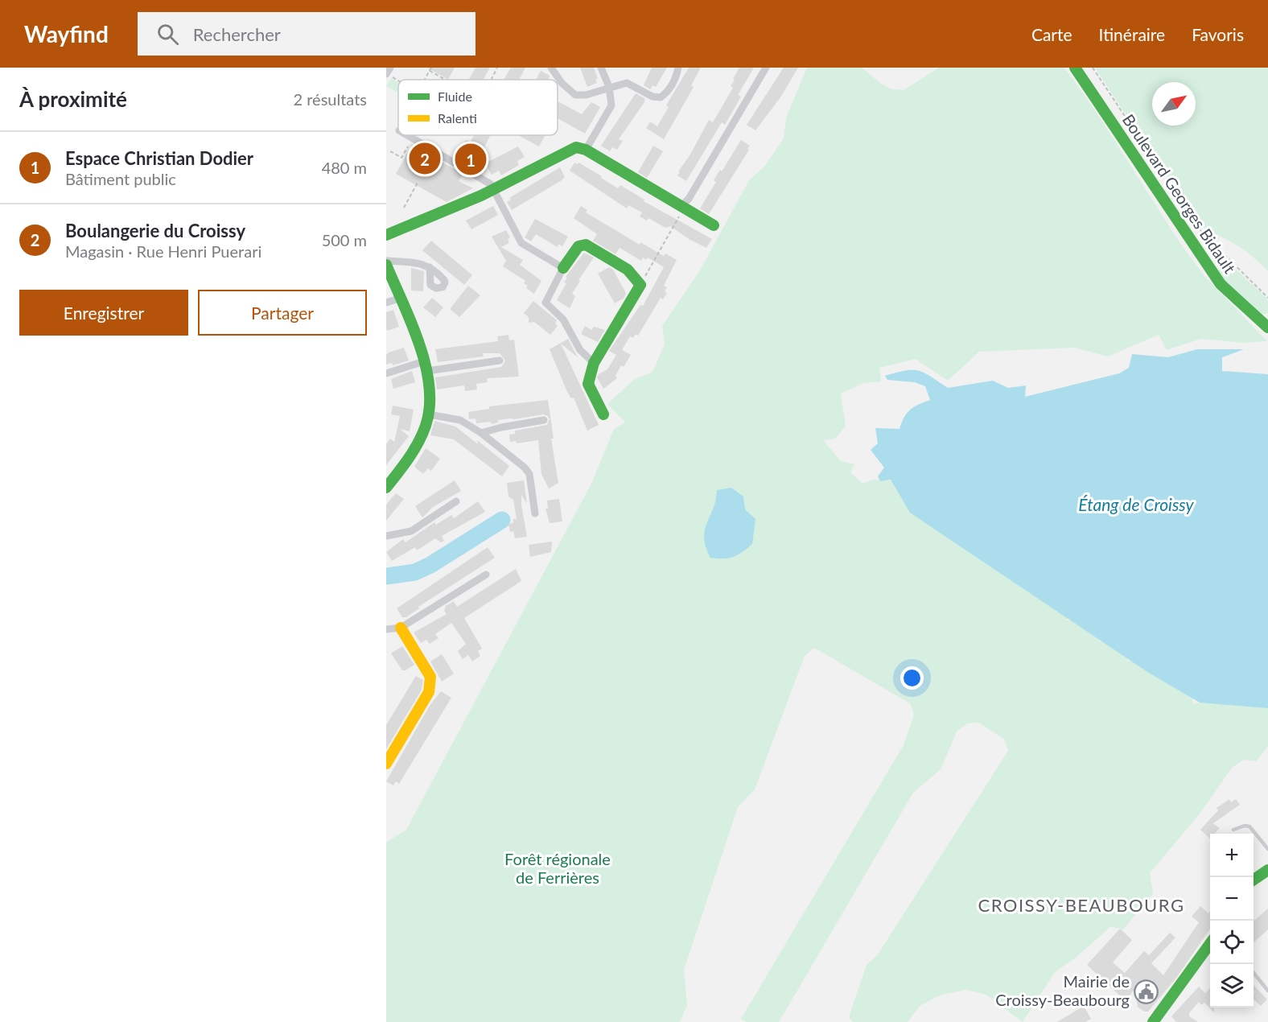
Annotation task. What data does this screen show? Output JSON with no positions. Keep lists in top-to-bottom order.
{
  "streets": {
    "street": ["Boulevard Georges Bidault"]
  },
  "districts": ["CROISSY-BEAUBOURG"],
  "water": ["Étang de Croissy"],
  "parks": ["Forêt régionale de Ferrières"],
  "places": {
    "public building": ["Mairie de Croissy-Beaubourg"]
  },
  "legend": ["Fluide", "Ralenti"],
  "north": "top right",
  "page": {
    "header": "Wayfind",
    "search": "Rechercher",
    "nav": ["Carte", "Itinéraire", "Favoris"],
    "heading": ["À proximité", "2 résultats"],
    "list": [
      {
        "mark": "1",
        "name": "Espace Christian Dodier",
        "note": "Bâtiment public",
        "value": "480 m"
      },
      {
        "mark": "2",
        "name": "Boulangerie du Croissy",
        "note": "Magasin · Rue Henri Puerari",
        "value": "500 m"
      }
    ],
    "pins": ["2", "1"],
    "buttons": ["Enregistrer", "Partager"],
    "map_buttons": ["+", "−"]
  }
}
